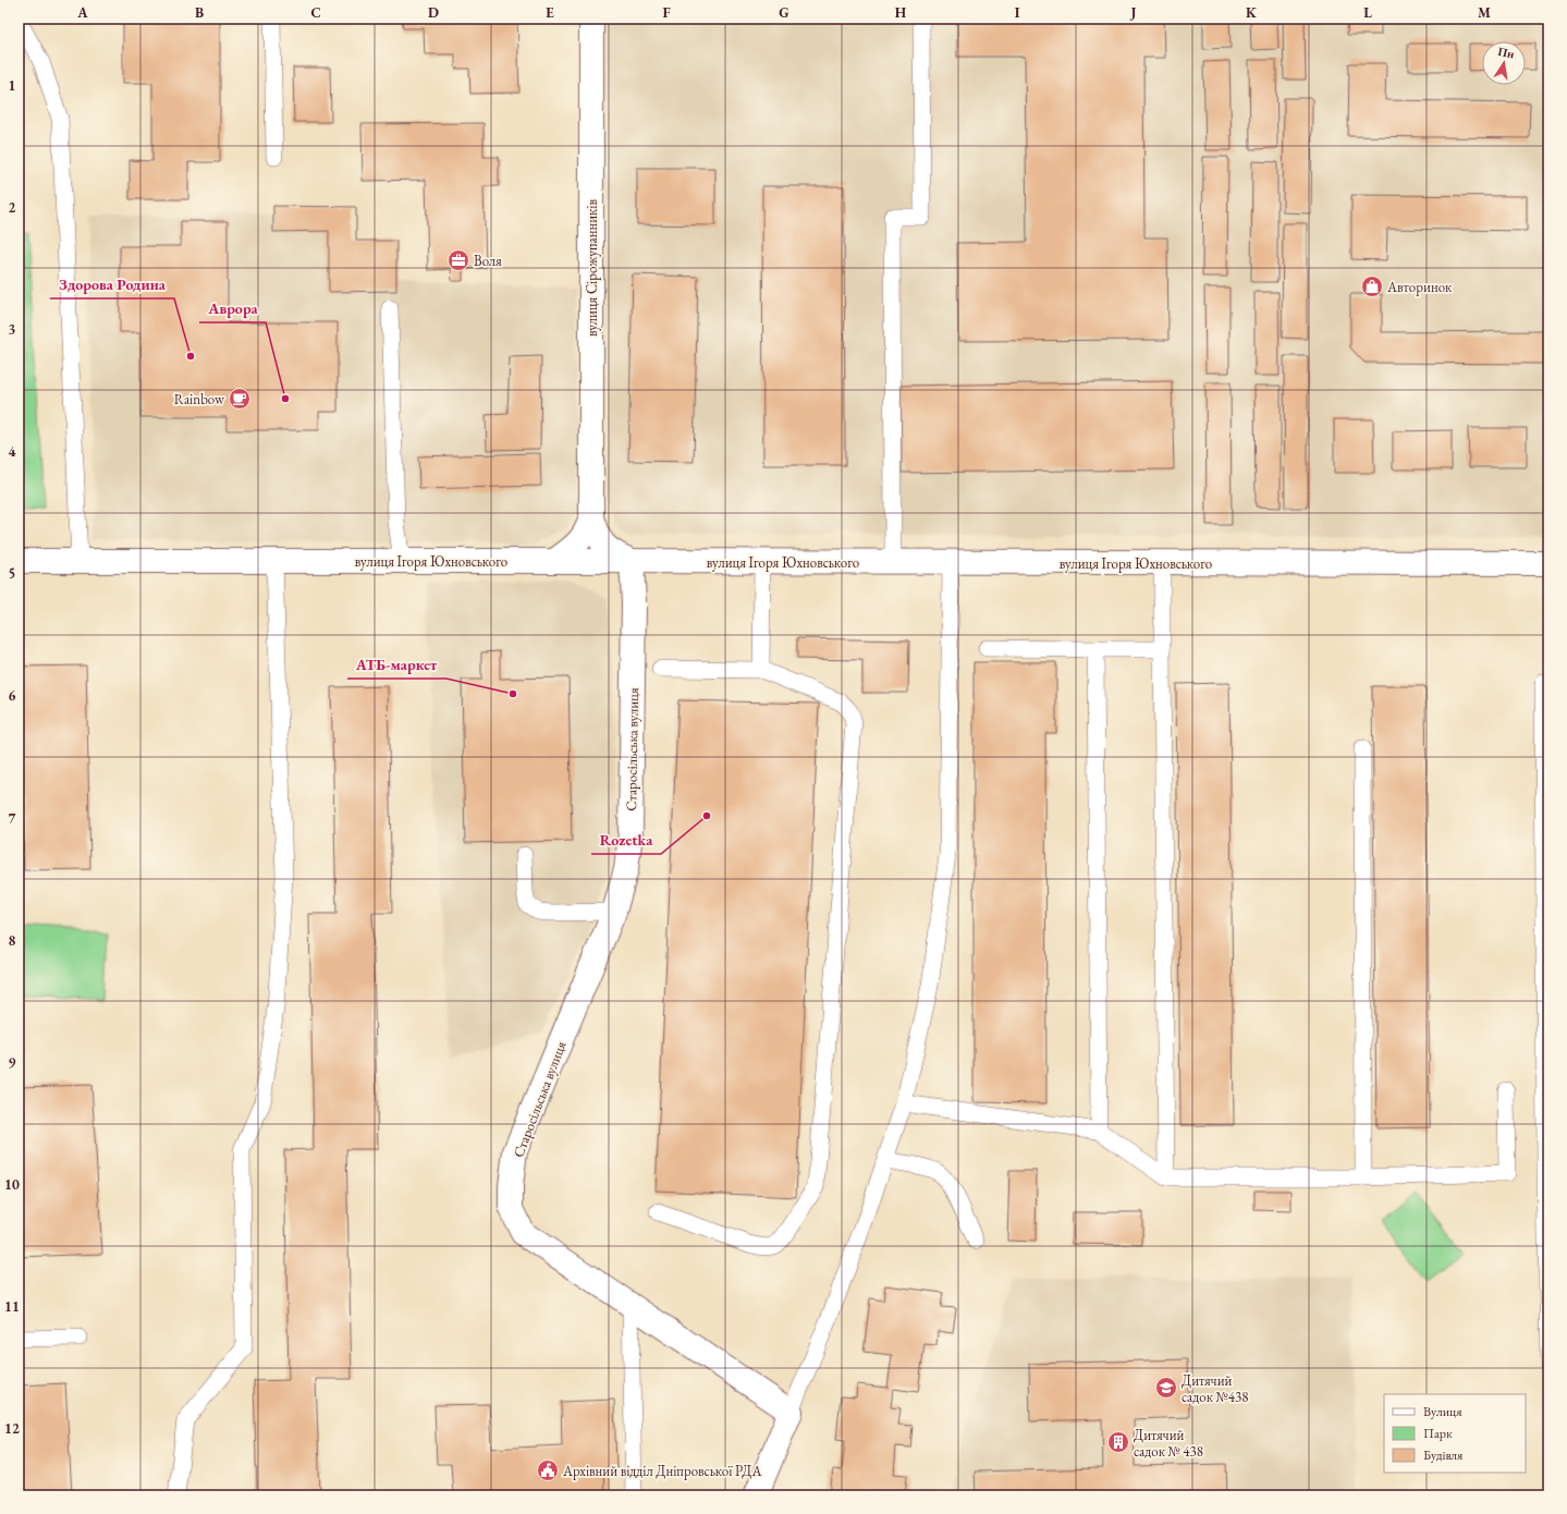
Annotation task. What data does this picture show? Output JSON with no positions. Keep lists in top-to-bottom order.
{
  "streets": {
    "street": ["вулиця Сірожупанників", "вулиця Ігоря Юхновського", "Старосільська вулиця"]
  },
  "crossings": [
    ["вулиця Сірожупанників", "вулиця Ігоря Юхновського"],
    ["вулиця Сірожупанників", "Старосільська вулиця"],
    ["вулиця Ігоря Юхновського", "Старосільська вулиця"]
  ],
  "places": {
    "office": ["Воля"],
    "shop": ["Авторинок"],
    "other": [
      "Здорова Родина",
      "Аврора",
      "АТБ-маркет",
      "Rozetka"
    ],
    "cafe": ["Rainbow"],
    "school or university": ["Дитячий садок №438"],
    "building": ["Дитячий садок № 438"],
    "public building": ["Архівний відділ Дніпровської РДА"]
  },
  "legend": ["Вулиця", "Парк", "Будівля"],
  "north": "top",
  "grid": {
    "columns": [
      "A",
      "B",
      "C",
      "D",
      "E",
      "F",
      "G",
      "H",
      "I",
      "J",
      "K",
      "L",
      "M"
    ],
    "rows": [
      "1",
      "2",
      "3",
      "4",
      "5",
      "6",
      "7",
      "8",
      "9",
      "10",
      "11",
      "12"
    ]
  }
}
